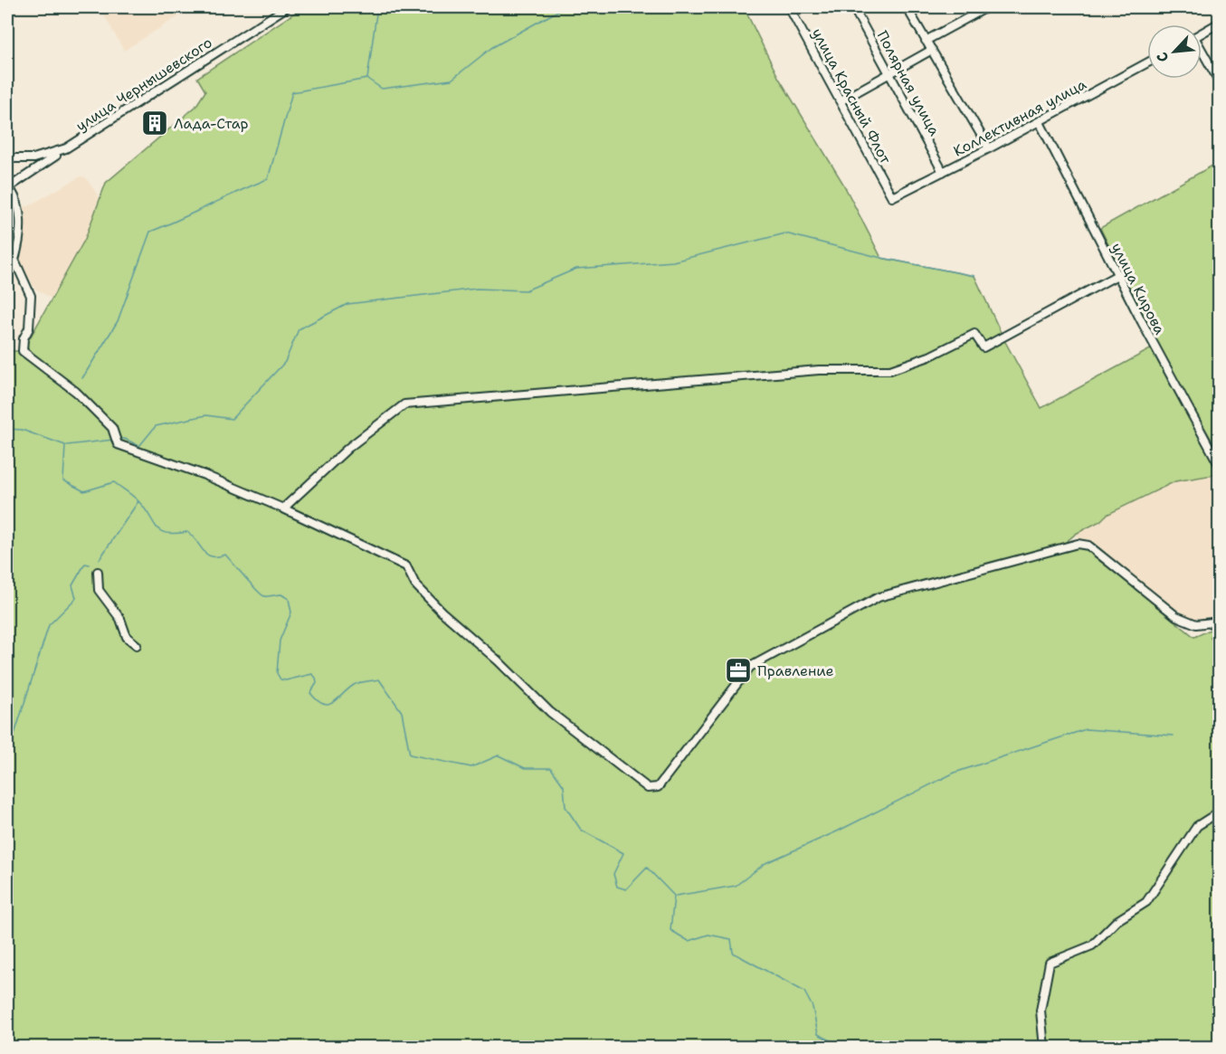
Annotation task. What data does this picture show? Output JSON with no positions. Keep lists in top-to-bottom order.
{
  "streets": {
    "street": [
      "Полярная улица",
      "улица Чернышевского",
      "улица Красный Флот",
      "Коллективная улица",
      "улица Кирова"
    ]
  },
  "crossings": [
    ["Полярная улица", "Коллективная улица"],
    ["улица Красный Флот", "Коллективная улица"],
    ["Коллективная улица", "улица Кирова"]
  ],
  "places": {
    "building": ["Лада-Стар"],
    "office": ["Правление"]
  },
  "north": "bottom left"
}
